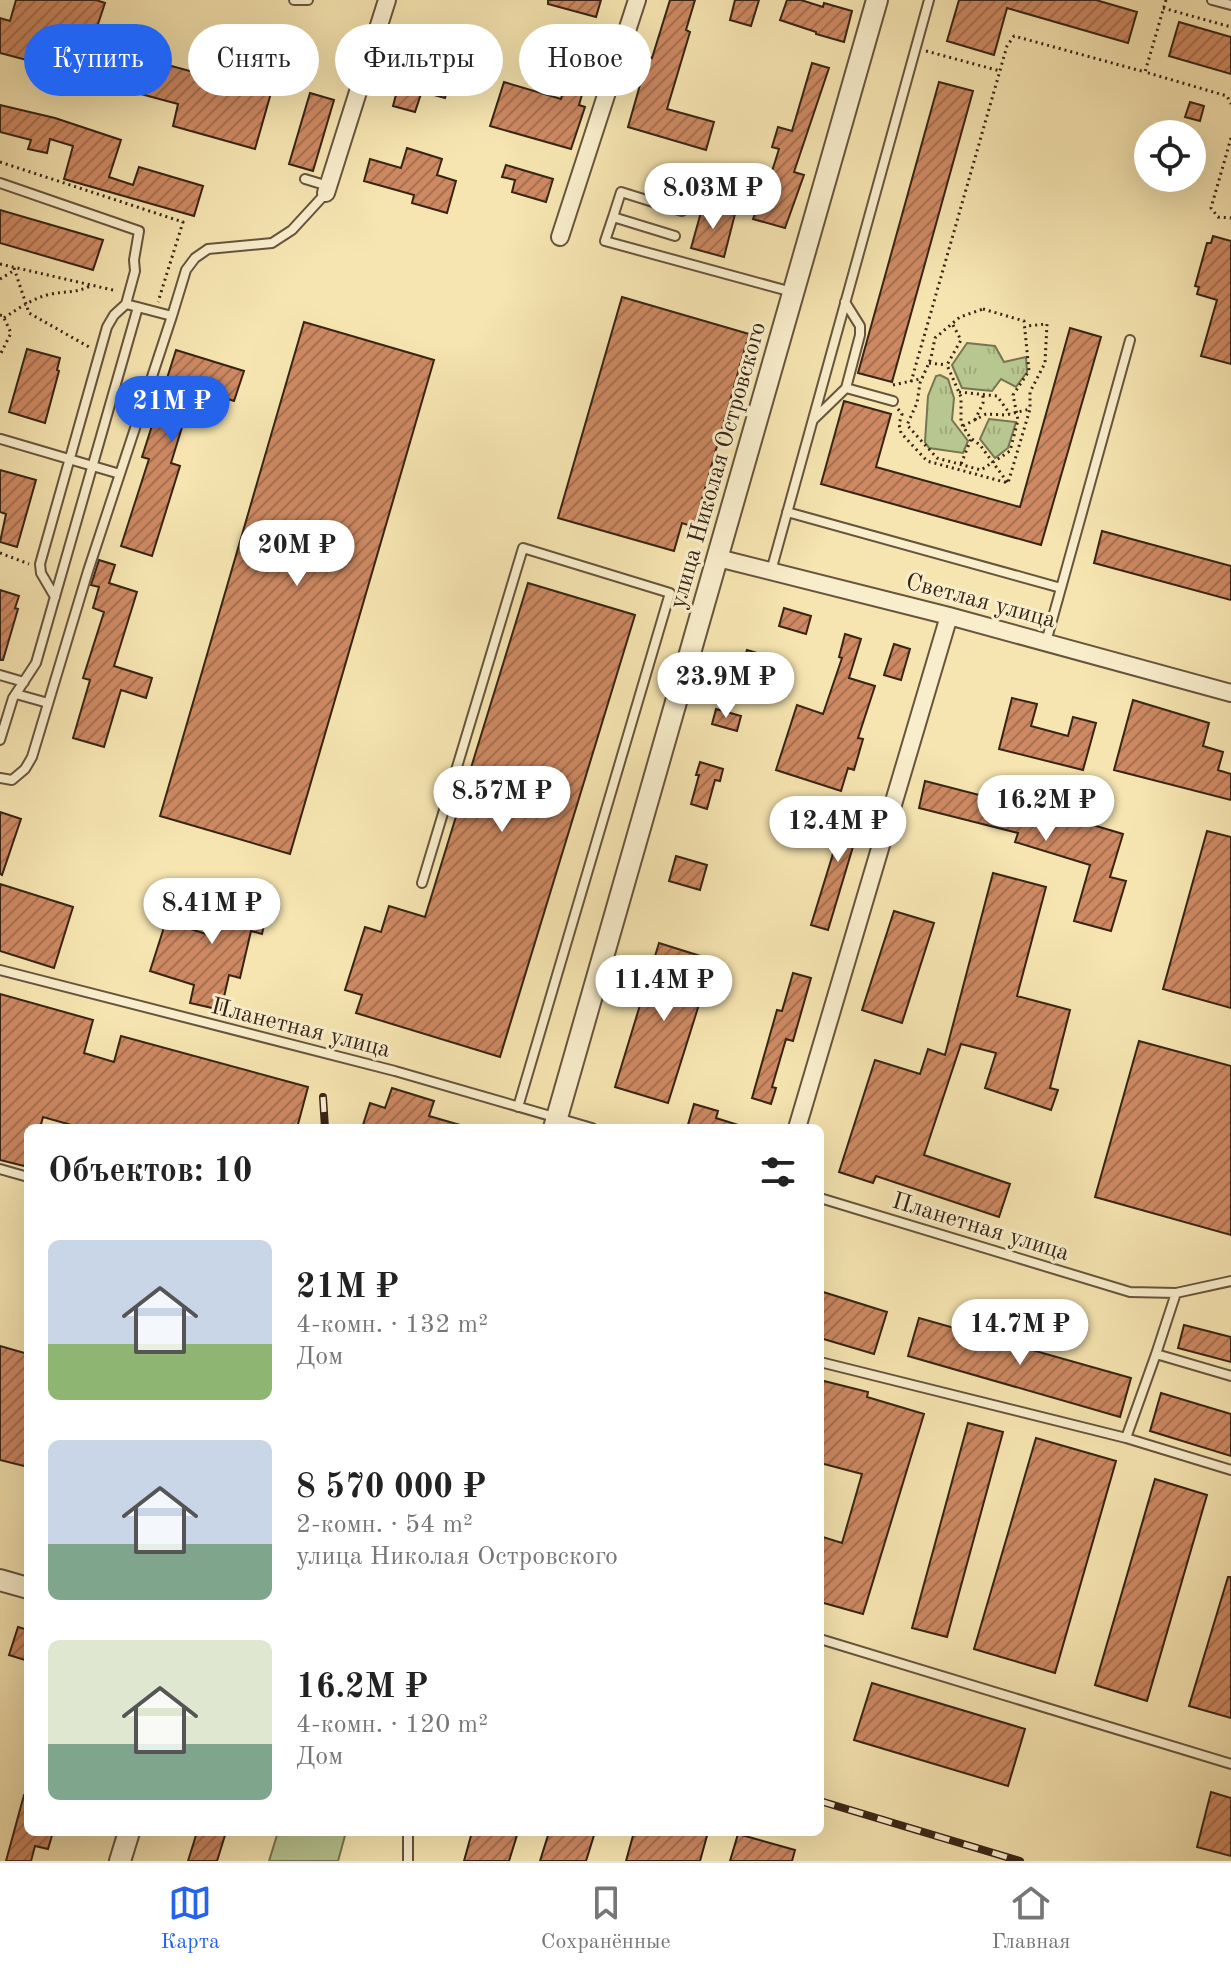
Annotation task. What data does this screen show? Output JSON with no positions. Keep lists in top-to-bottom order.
{
  "streets": {
    "street": ["улица Николая Островского", "Светлая улица"],
    "lane": ["Планетная улица"]
  },
  "crossings": [
    ["улица Николая Островского", "Светлая улица"],
    ["улица Николая Островского", "Планетная улица"]
  ],
  "page": {
    "chip": [
      "Купить",
      "Снять",
      "Фильтры",
      "Новое"
    ],
    "price": [
      "8.03M ₽",
      "21M ₽",
      "20M ₽",
      "23.9M ₽",
      "8.57M ₽",
      "16.2M ₽",
      "12.4M ₽",
      "8.41M ₽",
      "11.4M ₽",
      "14.7M ₽"
    ],
    "heading": "Объектов: 10",
    "list": [
      {
        "name": "21M ₽",
        "note": "4-комн. · 132 m² · Дом"
      },
      {
        "name": "8 570 000 ₽",
        "note": "2-комн. · 54 m² · улица Николая Островского"
      },
      {
        "name": "16.2M ₽",
        "note": "4-комн. · 120 m² · Дом"
      }
    ],
    "tabs": ["Карта", "Сохранённые", "Главная"]
  }
}
